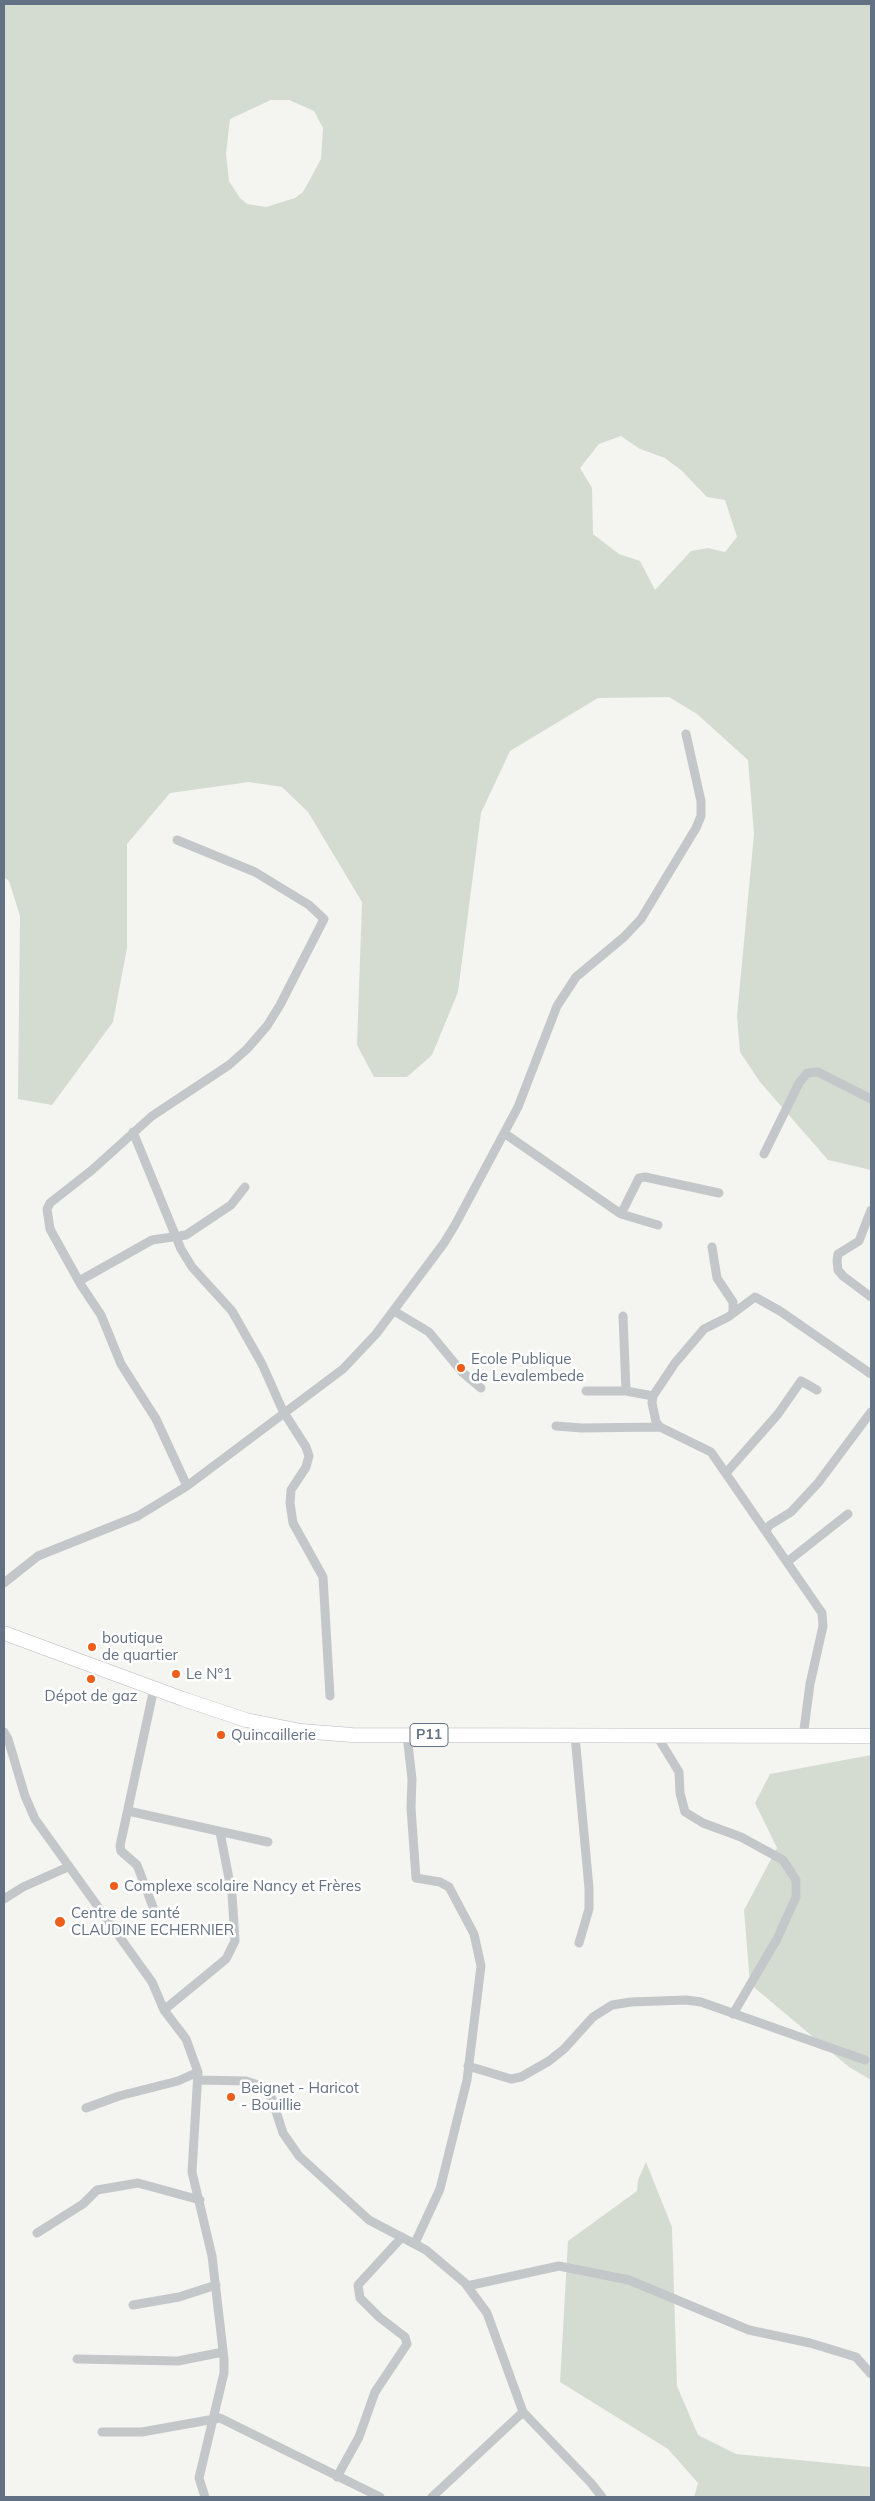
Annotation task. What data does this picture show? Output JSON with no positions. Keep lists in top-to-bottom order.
{
  "streets": {
    "main road": ["P11"]
  },
  "places": [
    "Ecole Publique de Levalembede",
    "boutique de quartier",
    "Le N°1",
    "Dépot de gaz",
    "Quincaillerie",
    "Complexe scolaire Nancy et Frères",
    "Centre de santé CLAUDINE ECHERNIER",
    "Beignet - Haricot - Bouillie"
  ]
}
